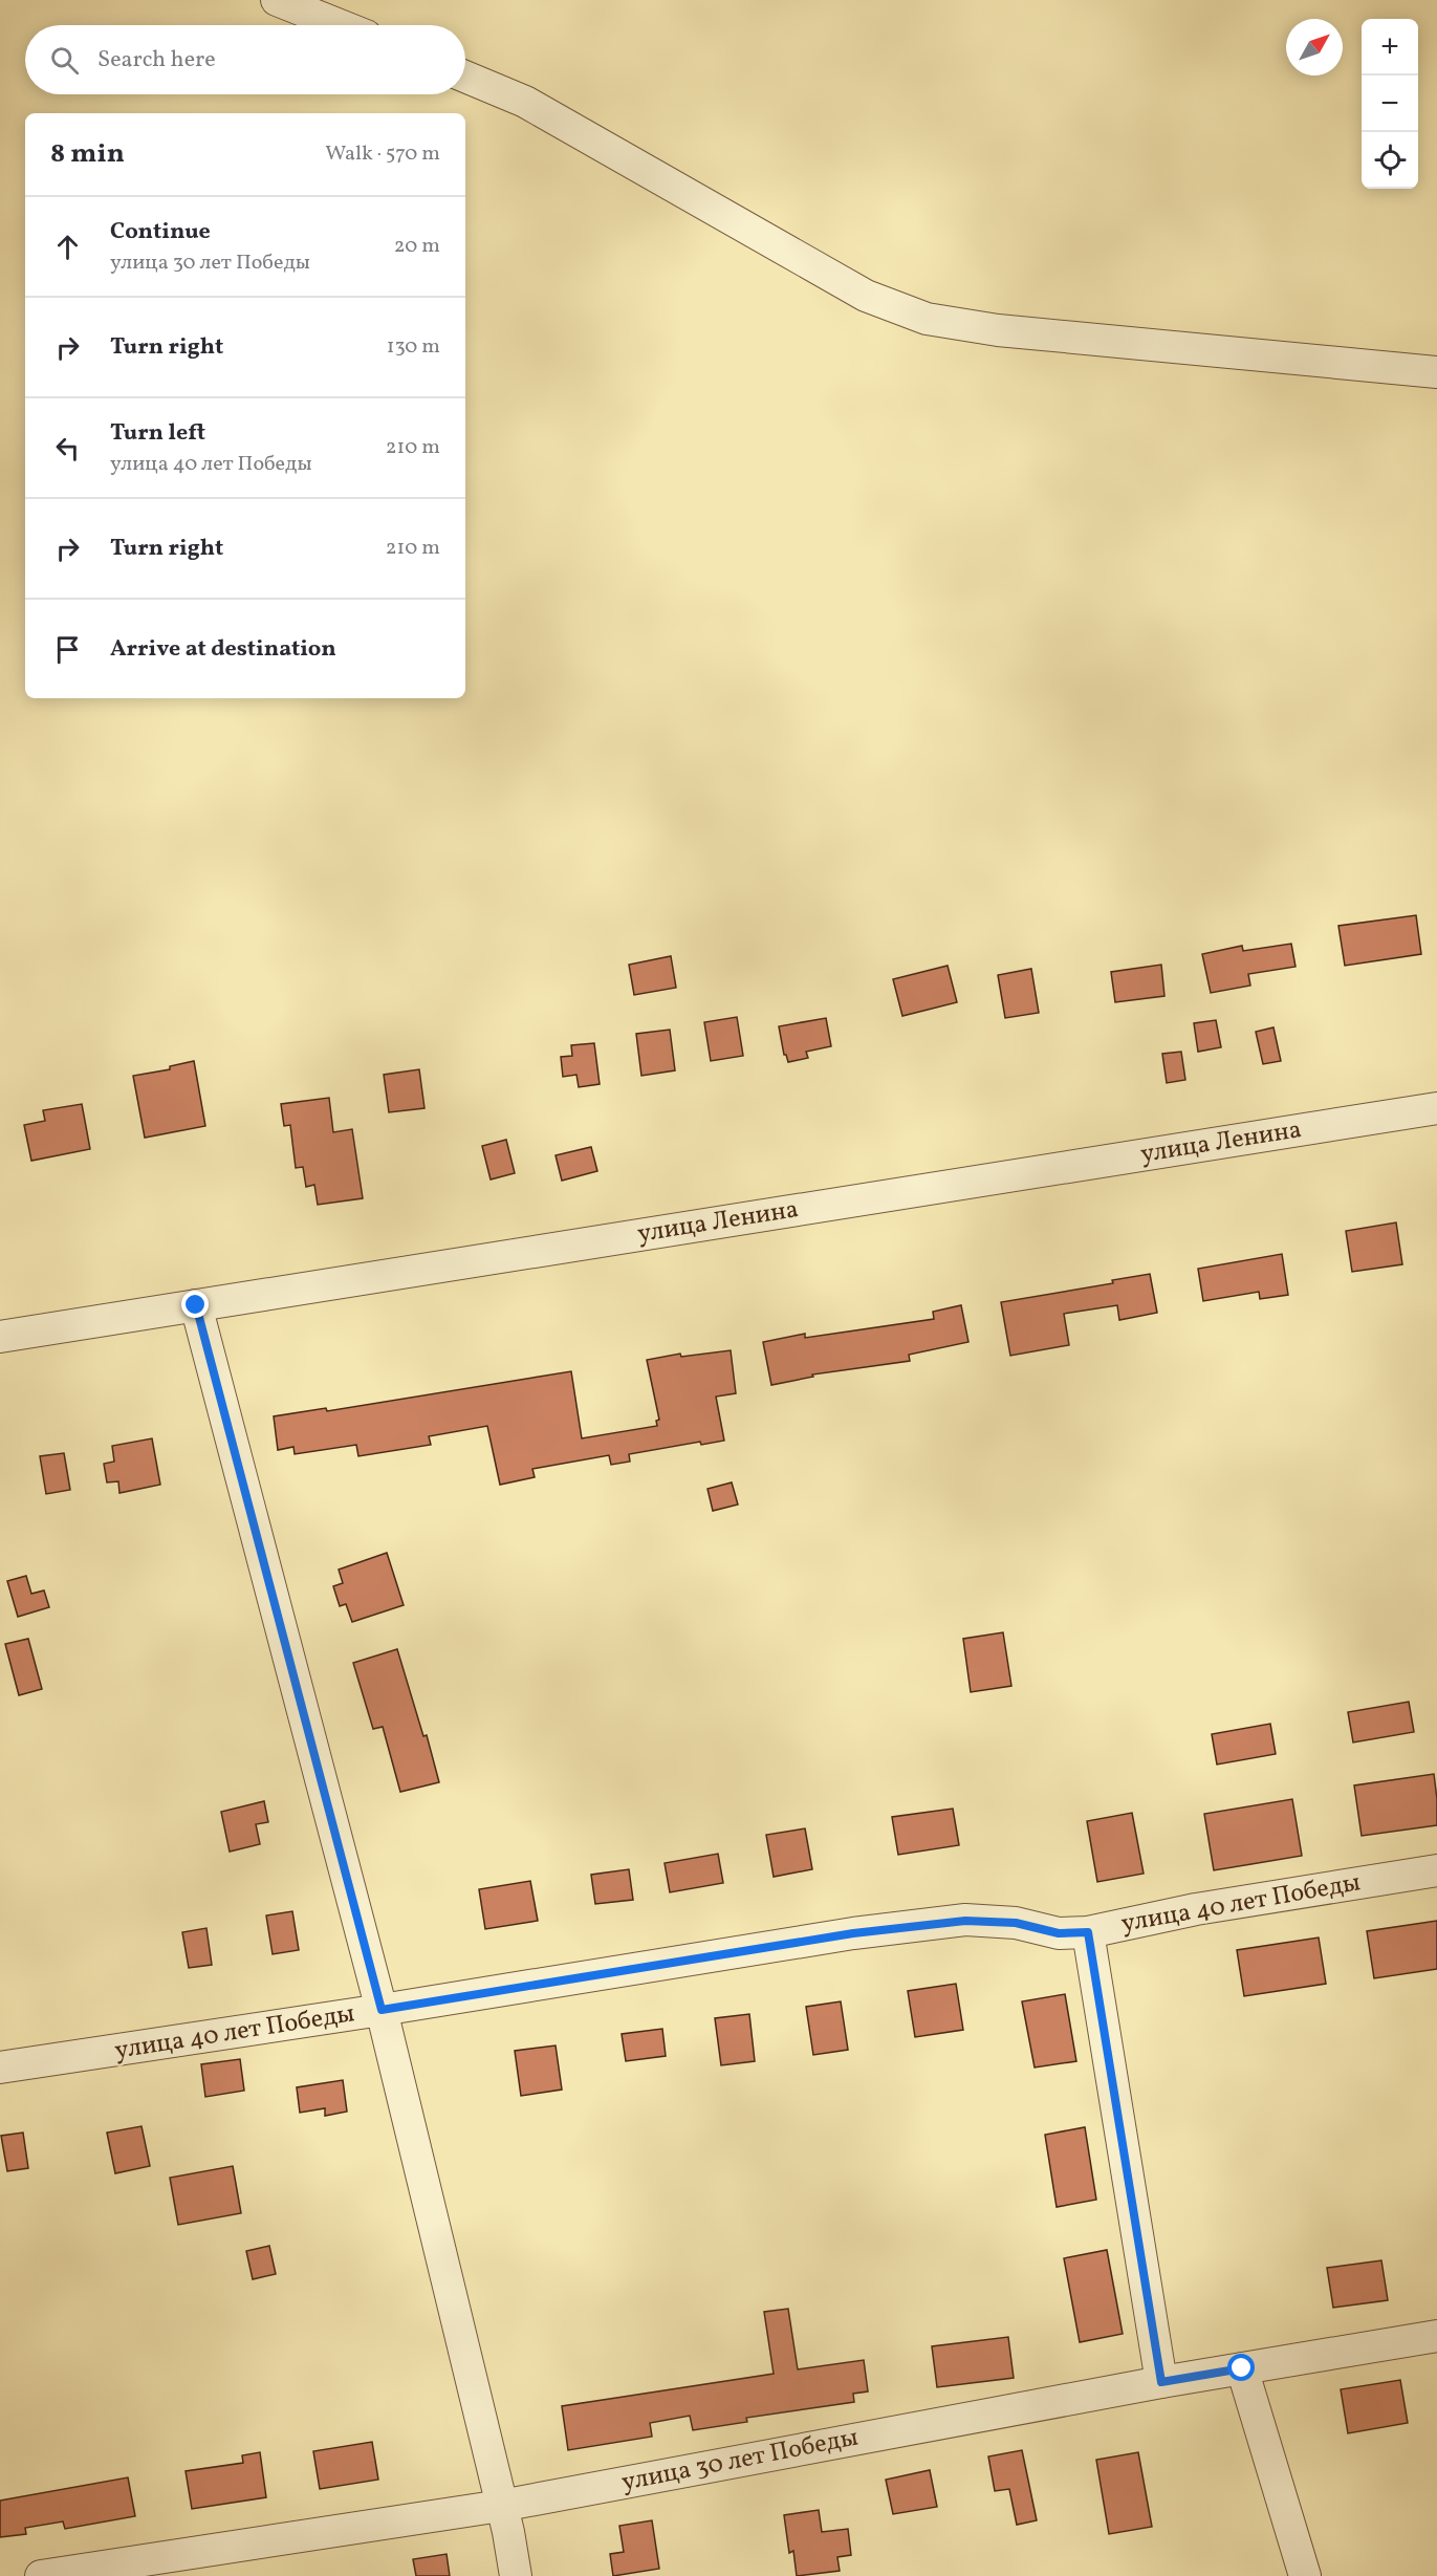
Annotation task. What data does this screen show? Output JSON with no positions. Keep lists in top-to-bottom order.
{
  "streets": {
    "street": ["улица Ленина", "улица 40 лет Победы", "улица 30 лет Победы"]
  },
  "north": "top right",
  "page": {
    "map_buttons": ["+", "−"],
    "search": "Search here",
    "heading": ["8 min", "Walk · 570 m"],
    "list": [
      ["Continue", "улица 30 лет Победы", "20 m"],
      ["Turn right", "130 m"],
      ["Turn left", "улица 40 лет Победы", "210 m"],
      ["Turn right", "210 m"],
      "Arrive at destination"
    ]
  }
}
